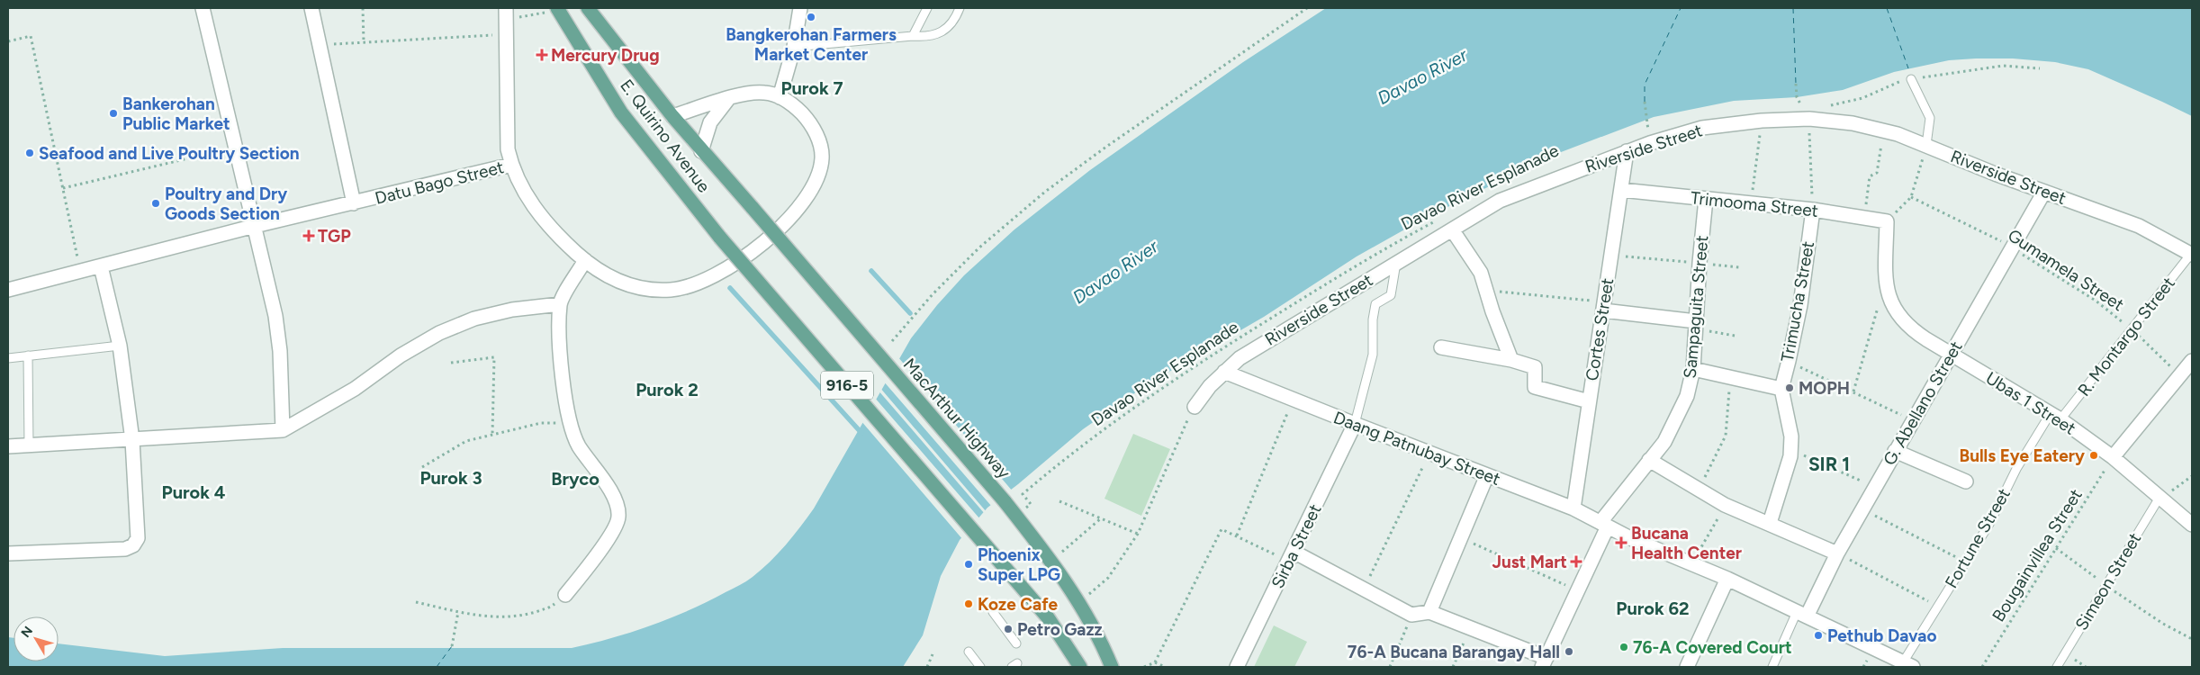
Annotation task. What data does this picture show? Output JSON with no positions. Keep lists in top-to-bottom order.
{
  "streets": {
    "main road": ["E. Quirino Avenue", "916-5", "MacArthur Highway"],
    "street": [
      "Riverside Street",
      "Datu Bago Street",
      "Trimooma Street",
      "Trimucha Street",
      "Sampaguita Street",
      "Cortes Street",
      "G. Abellano Street",
      "Ubas 1 Street",
      "Daang Patnubay Street",
      "Sirba Street"
    ],
    "lane": ["R. Montargo Street", "Fortune Street", "Simeon Street"],
    "path": ["Davao River Esplanade", "Gumamela Street", "Bougainvillea Street"]
  },
  "crossings": [
    ["E. Quirino Avenue", "MacArthur Highway"],
    ["Riverside Street", "Cortes Street"],
    ["Riverside Street", "R. Montargo Street"],
    ["Riverside Street", "G. Abellano Street"],
    ["Riverside Street", "Daang Patnubay Street"],
    ["Trimooma Street", "Trimucha Street"],
    ["Trimooma Street", "Sampaguita Street"],
    ["Trimooma Street", "Cortes Street"],
    ["Trimooma Street", "Ubas 1 Street"],
    ["Gumamela Street", "R. Montargo Street"],
    ["Gumamela Street", "G. Abellano Street"],
    ["Sampaguita Street", "Daang Patnubay Street"],
    ["Cortes Street", "Daang Patnubay Street"],
    ["R. Montargo Street", "Ubas 1 Street"],
    ["R. Montargo Street", "Fortune Street"],
    ["G. Abellano Street", "Ubas 1 Street"],
    ["G. Abellano Street", "Daang Patnubay Street"],
    ["Ubas 1 Street", "Fortune Street"],
    ["Ubas 1 Street", "Bougainvillea Street"],
    ["Ubas 1 Street", "Simeon Street"],
    ["Daang Patnubay Street", "Fortune Street"],
    ["Daang Patnubay Street", "Sirba Street"]
  ],
  "districts": [
    "Purok 7",
    "Purok 2",
    "SIR 1",
    "Purok 3",
    "Bryco",
    "Purok 4",
    "Purok 62"
  ],
  "water": ["Davao River"],
  "places": {
    "other": [
      "Bangkerohan Farmers Market Center",
      "Bankerohan Public Market",
      "Seafood and Live Poultry Section",
      "Poultry and Dry Goods Section",
      "MOPH",
      "Bulls Eye Eatery",
      "Phoenix Super LPG",
      "Koze Cafe",
      "Petro Gazz",
      "Pethub Davao",
      "76-A Covered Court",
      "76-A Bucana Barangay Hall"
    ],
    "health": [
      "Mercury Drug",
      "TGP",
      "Bucana Health Center",
      "Just Mart"
    ]
  },
  "north": "top left"
}
